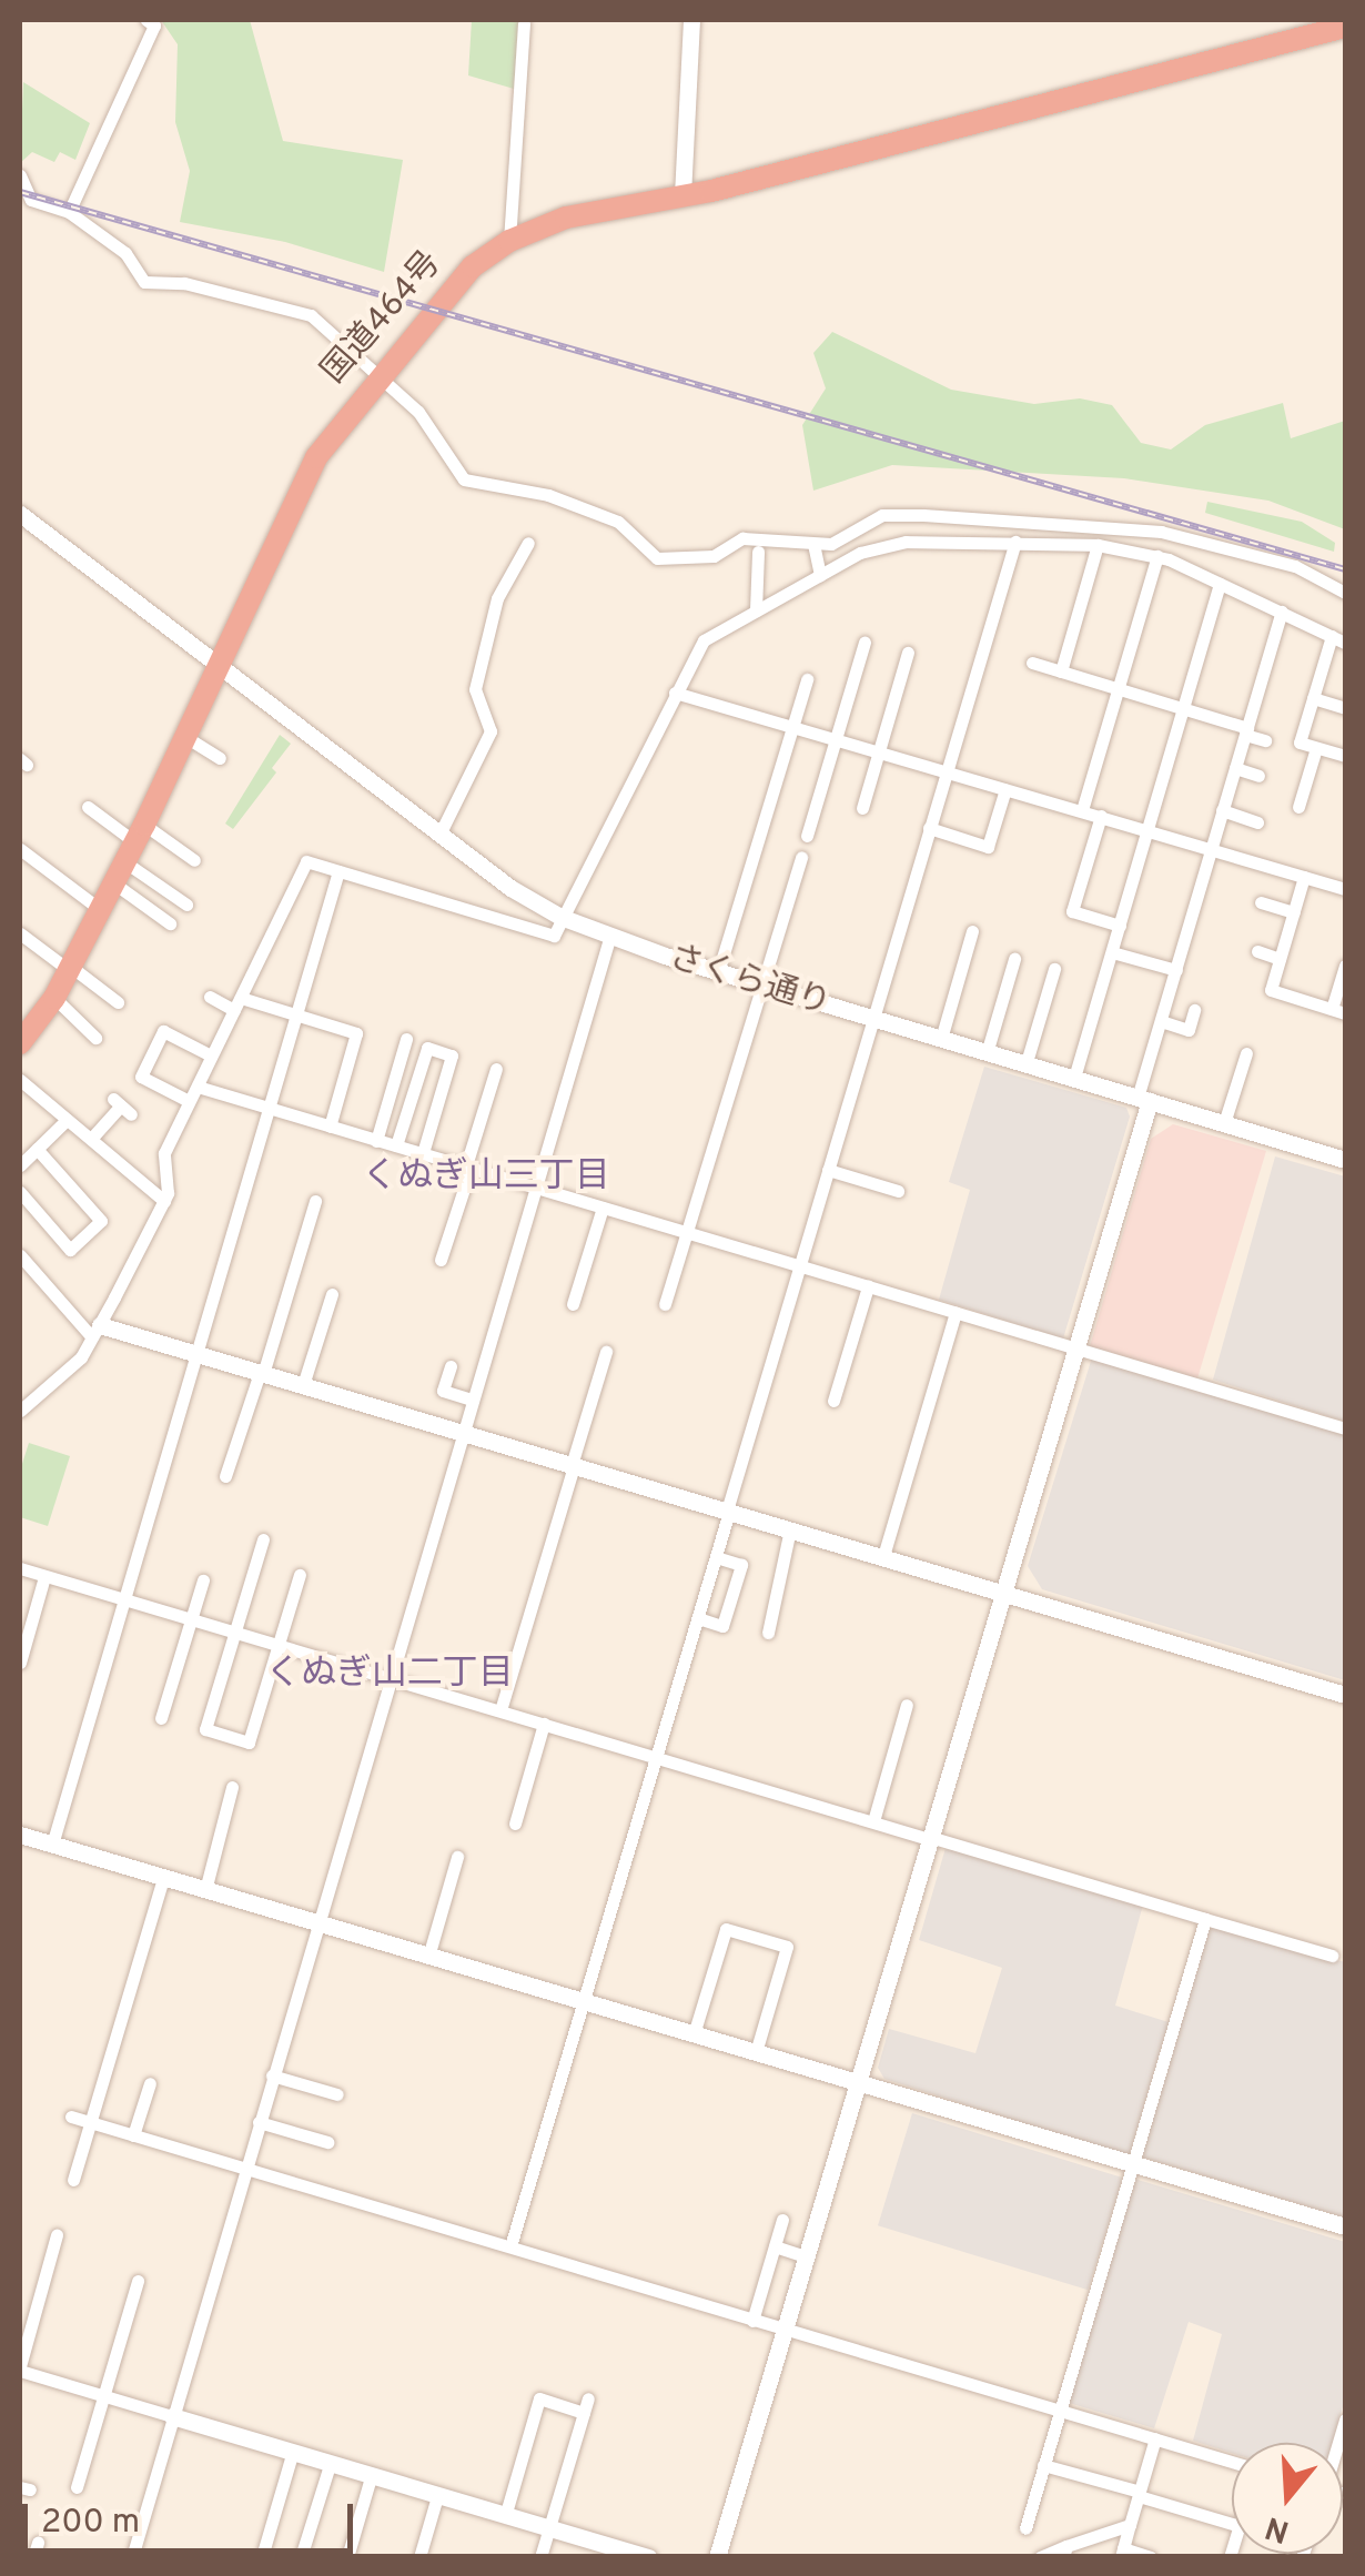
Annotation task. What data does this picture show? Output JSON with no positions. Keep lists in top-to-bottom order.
{
  "streets": {
    "highway": ["国道464号"],
    "street": ["さくら通り"]
  },
  "crossings": [
    ["国道464号", "さくら通り"]
  ],
  "districts": ["くぬぎ山三丁目", "くぬぎ山二丁目"],
  "scale_bar": "200 m",
  "north": "bottom"
}
